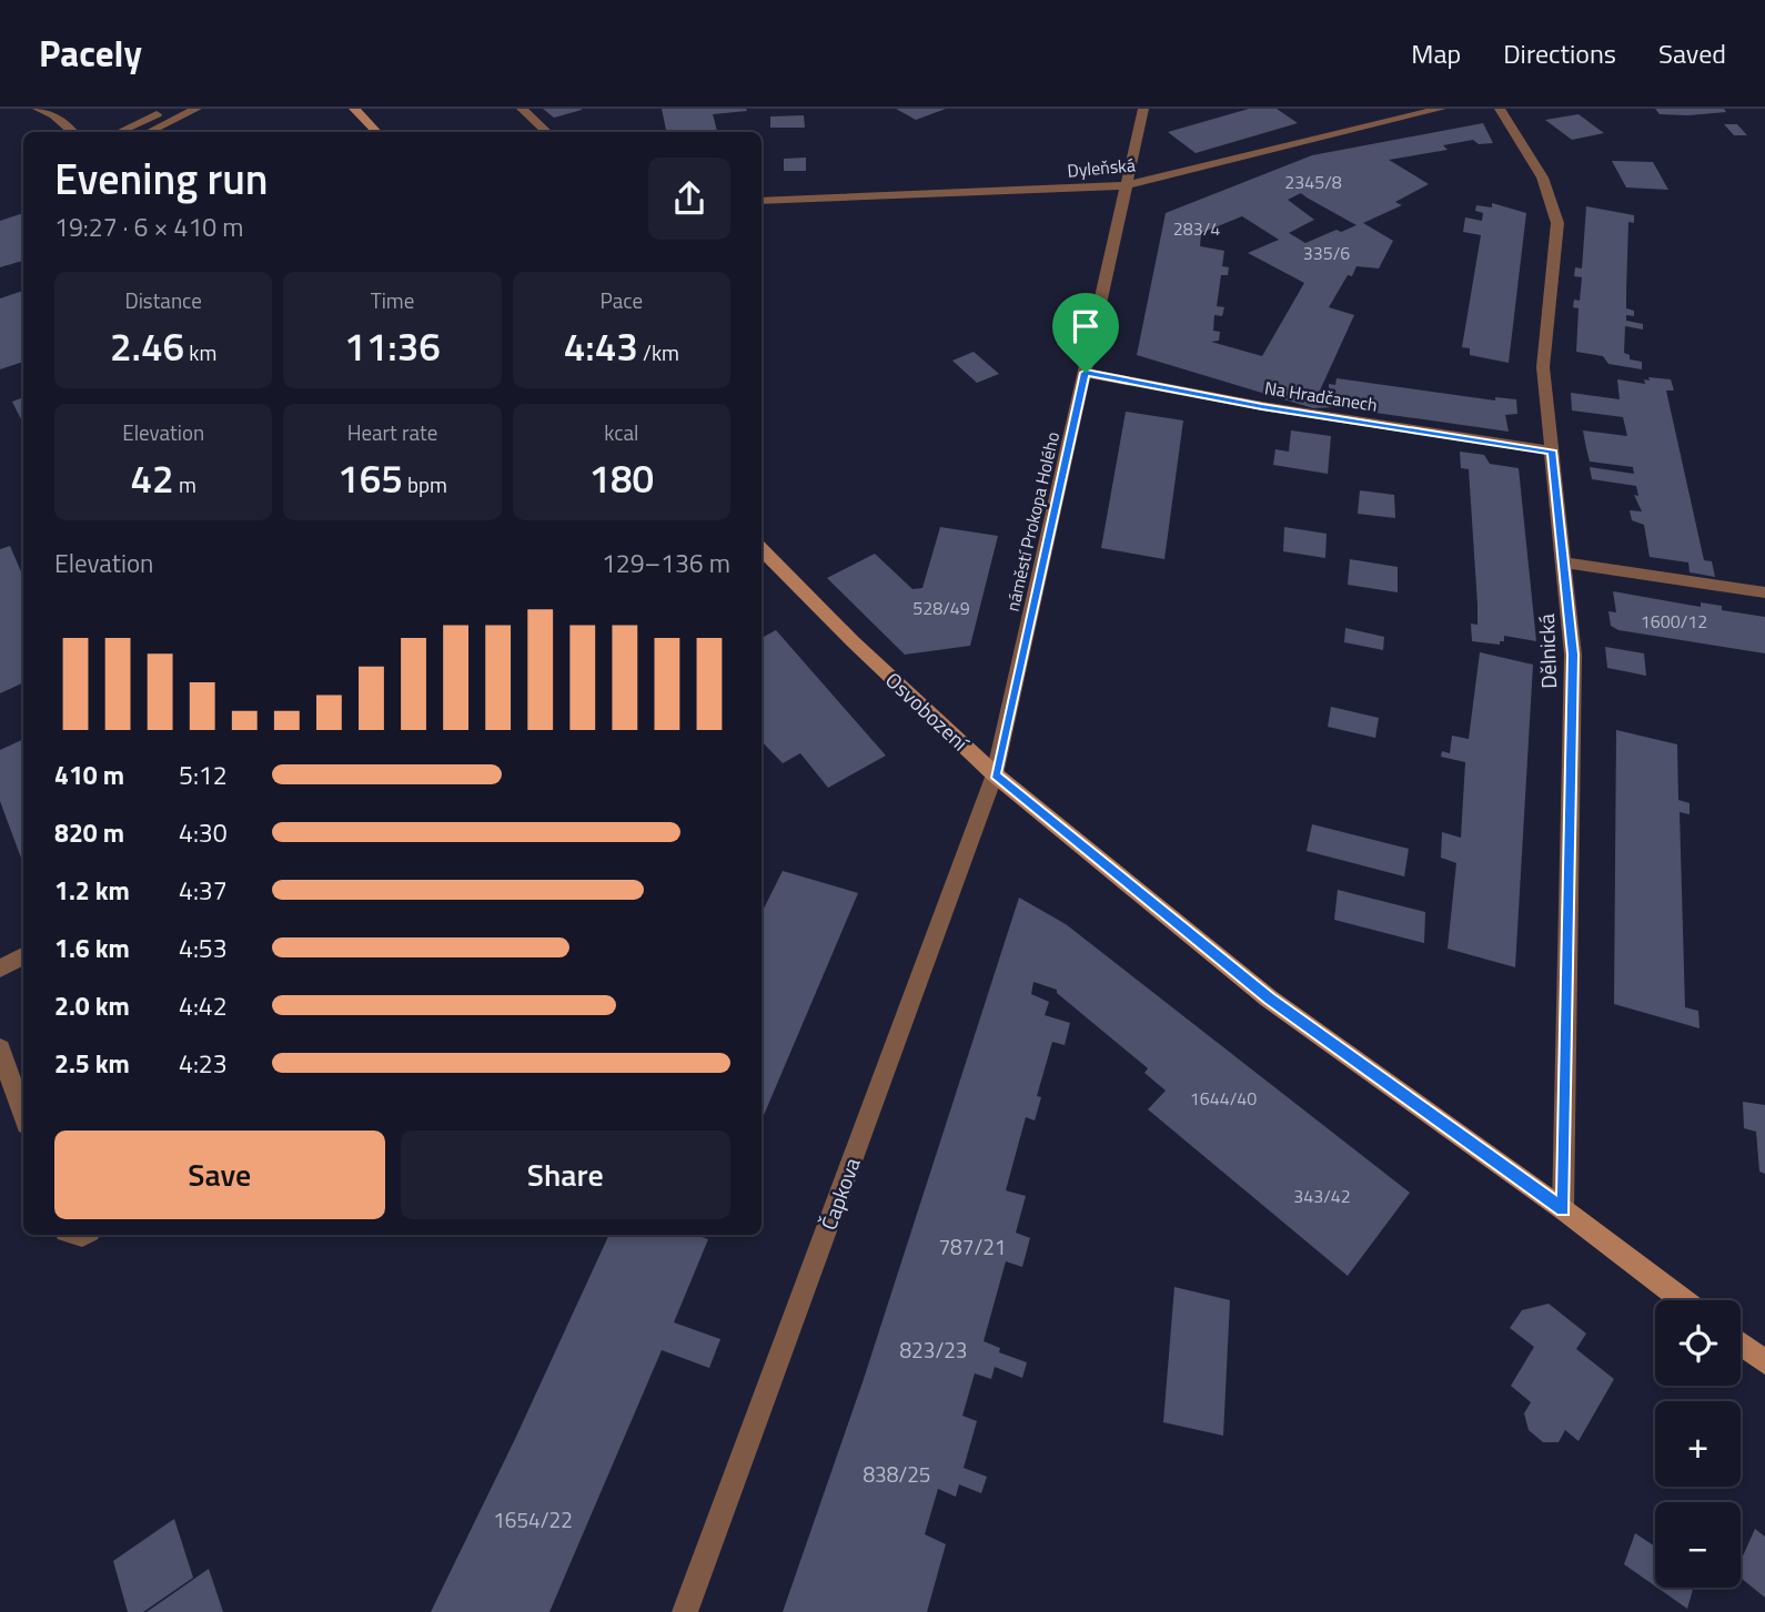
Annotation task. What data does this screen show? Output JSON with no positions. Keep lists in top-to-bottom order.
{
  "streets": {
    "street": [
      "Dyleňská",
      "Na Hradčanech",
      "náměstí Prokopa Holého",
      "Dělnická",
      "Osvobození",
      "Čapkova"
    ]
  },
  "crossings": [
    ["Dyleňská", "náměstí Prokopa Holého"],
    ["Na Hradčanech", "náměstí Prokopa Holého"],
    ["Na Hradčanech", "Dělnická"],
    ["náměstí Prokopa Holého", "Osvobození"],
    ["náměstí Prokopa Holého", "Čapkova"],
    ["Dělnická", "Osvobození"],
    ["Osvobození", "Čapkova"]
  ],
  "house_numbers": [
    "2345/8",
    "283/4",
    "335/6",
    "528/49",
    "1600/12",
    "1644/40",
    "343/42",
    "787/21",
    "823/23",
    "838/25",
    "1654/22"
  ],
  "page": {
    "header": "Pacely",
    "nav": ["Map", "Directions", "Saved"],
    "heading": ["Evening run", "19:27 · 6 × 410 m"],
    "stats": [
      ["Distance", "2.46 km"],
      ["Time", "11:36"],
      ["Pace", "4:43 /km"],
      ["Elevation", "42 m"],
      ["Heart rate", "165 bpm"],
      ["kcal", "180"]
    ],
    "chart": ["Elevation", "129–136 m"],
    "list": [
      {
        "name": "410 m",
        "note": "5:12"
      },
      {
        "name": "820 m",
        "note": "4:30"
      },
      {
        "name": "1.2 km",
        "note": "4:37"
      },
      {
        "name": "1.6 km",
        "note": "4:53"
      },
      {
        "name": "2.0 km",
        "note": "4:42"
      },
      {
        "name": "2.5 km",
        "note": "4:23"
      }
    ],
    "buttons": ["Save", "Share"],
    "map_buttons": ["+", "−"]
  }
}
